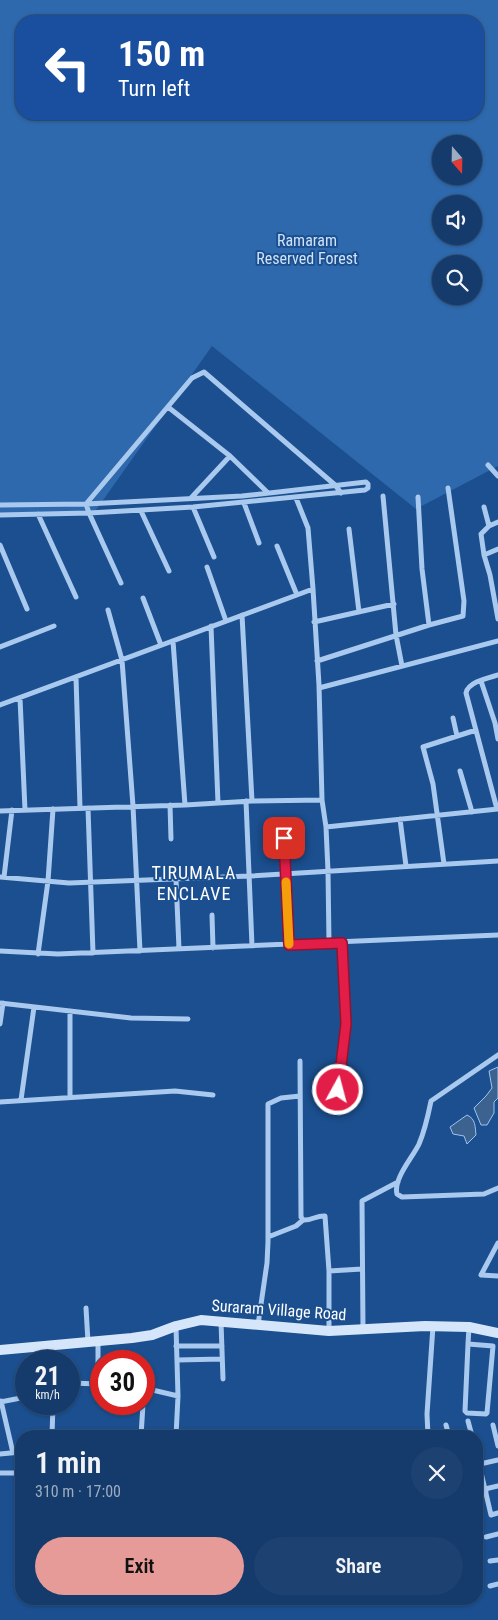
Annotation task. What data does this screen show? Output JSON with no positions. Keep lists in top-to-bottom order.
{
  "streets": {
    "main road": ["Suraram Village Road"]
  },
  "districts": ["TIRUMALA ENCLAVE"],
  "parks": ["Ramaram Reserved Forest"],
  "north": "bottom",
  "page": {
    "turn": ["150 m", "Turn left"],
    "speed": "21 km/h",
    "limit": "30",
    "heading": ["1 min", "310 m · 17:00"],
    "buttons": ["Exit", "Share"]
  }
}
